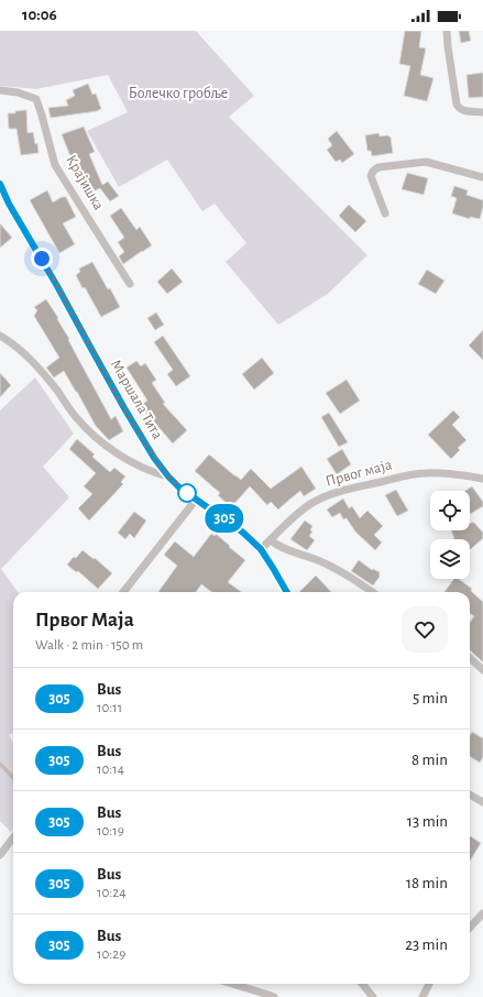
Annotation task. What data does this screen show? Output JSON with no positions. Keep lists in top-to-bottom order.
{
  "streets": {
    "street": ["Крајишка", "Маршала Тита", "Првог маја"]
  },
  "crossings": [
    ["Маршала Тита", "Првог маја"]
  ],
  "parks": ["Болечко гробље"],
  "lines": ["bus line 305"],
  "page": {
    "status": "10:06",
    "on_map": "305",
    "heading": ["Првог Маја", "Walk · 2 min · 150 m"],
    "list": [
      {
        "mark": "305",
        "name": "Bus",
        "note": "10:11",
        "value": "5 min"
      },
      {
        "mark": "305",
        "name": "Bus",
        "note": "10:14",
        "value": "8 min"
      },
      {
        "mark": "305",
        "name": "Bus",
        "note": "10:19",
        "value": "13 min"
      },
      {
        "mark": "305",
        "name": "Bus",
        "note": "10:24",
        "value": "18 min"
      },
      {
        "mark": "305",
        "name": "Bus",
        "note": "10:29",
        "value": "23 min"
      }
    ]
  }
}
